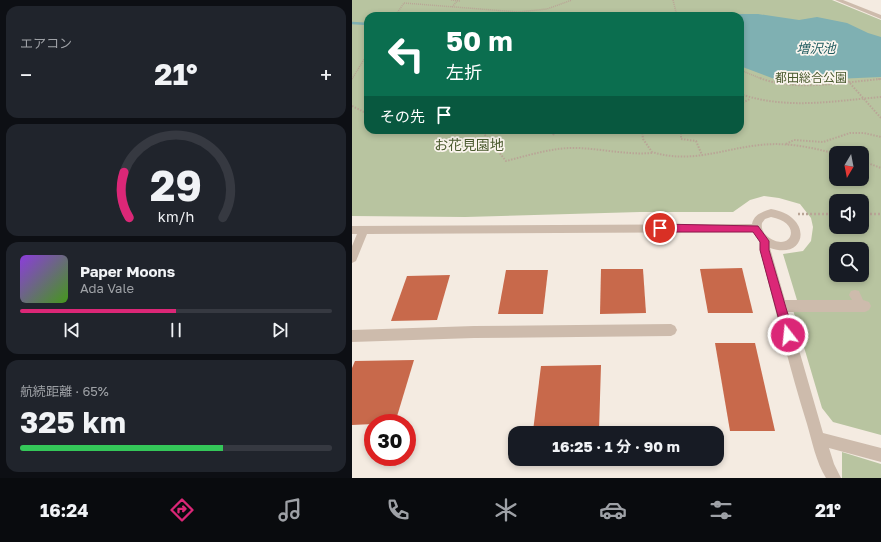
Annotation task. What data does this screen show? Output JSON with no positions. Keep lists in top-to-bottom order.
{
  "water": ["増沢池"],
  "parks": ["都田総合公園", "お花見園地"],
  "north": "bottom",
  "page": {
    "tile": [
      "エアコン",
      ["航続距離 · 65%", "325 km"]
    ],
    "turn": ["50 m", "左折"],
    "heat": ["−", "21°", "+"],
    "then": "その先",
    "song": ["Paper Moons", "Ada Vale"],
    "limit": "30",
    "trip": "16:25 · 1 分 · 90 m",
    "tabs": ["16:24", "21°"],
    "gauge": ["29", "km/h"]
  }
}
